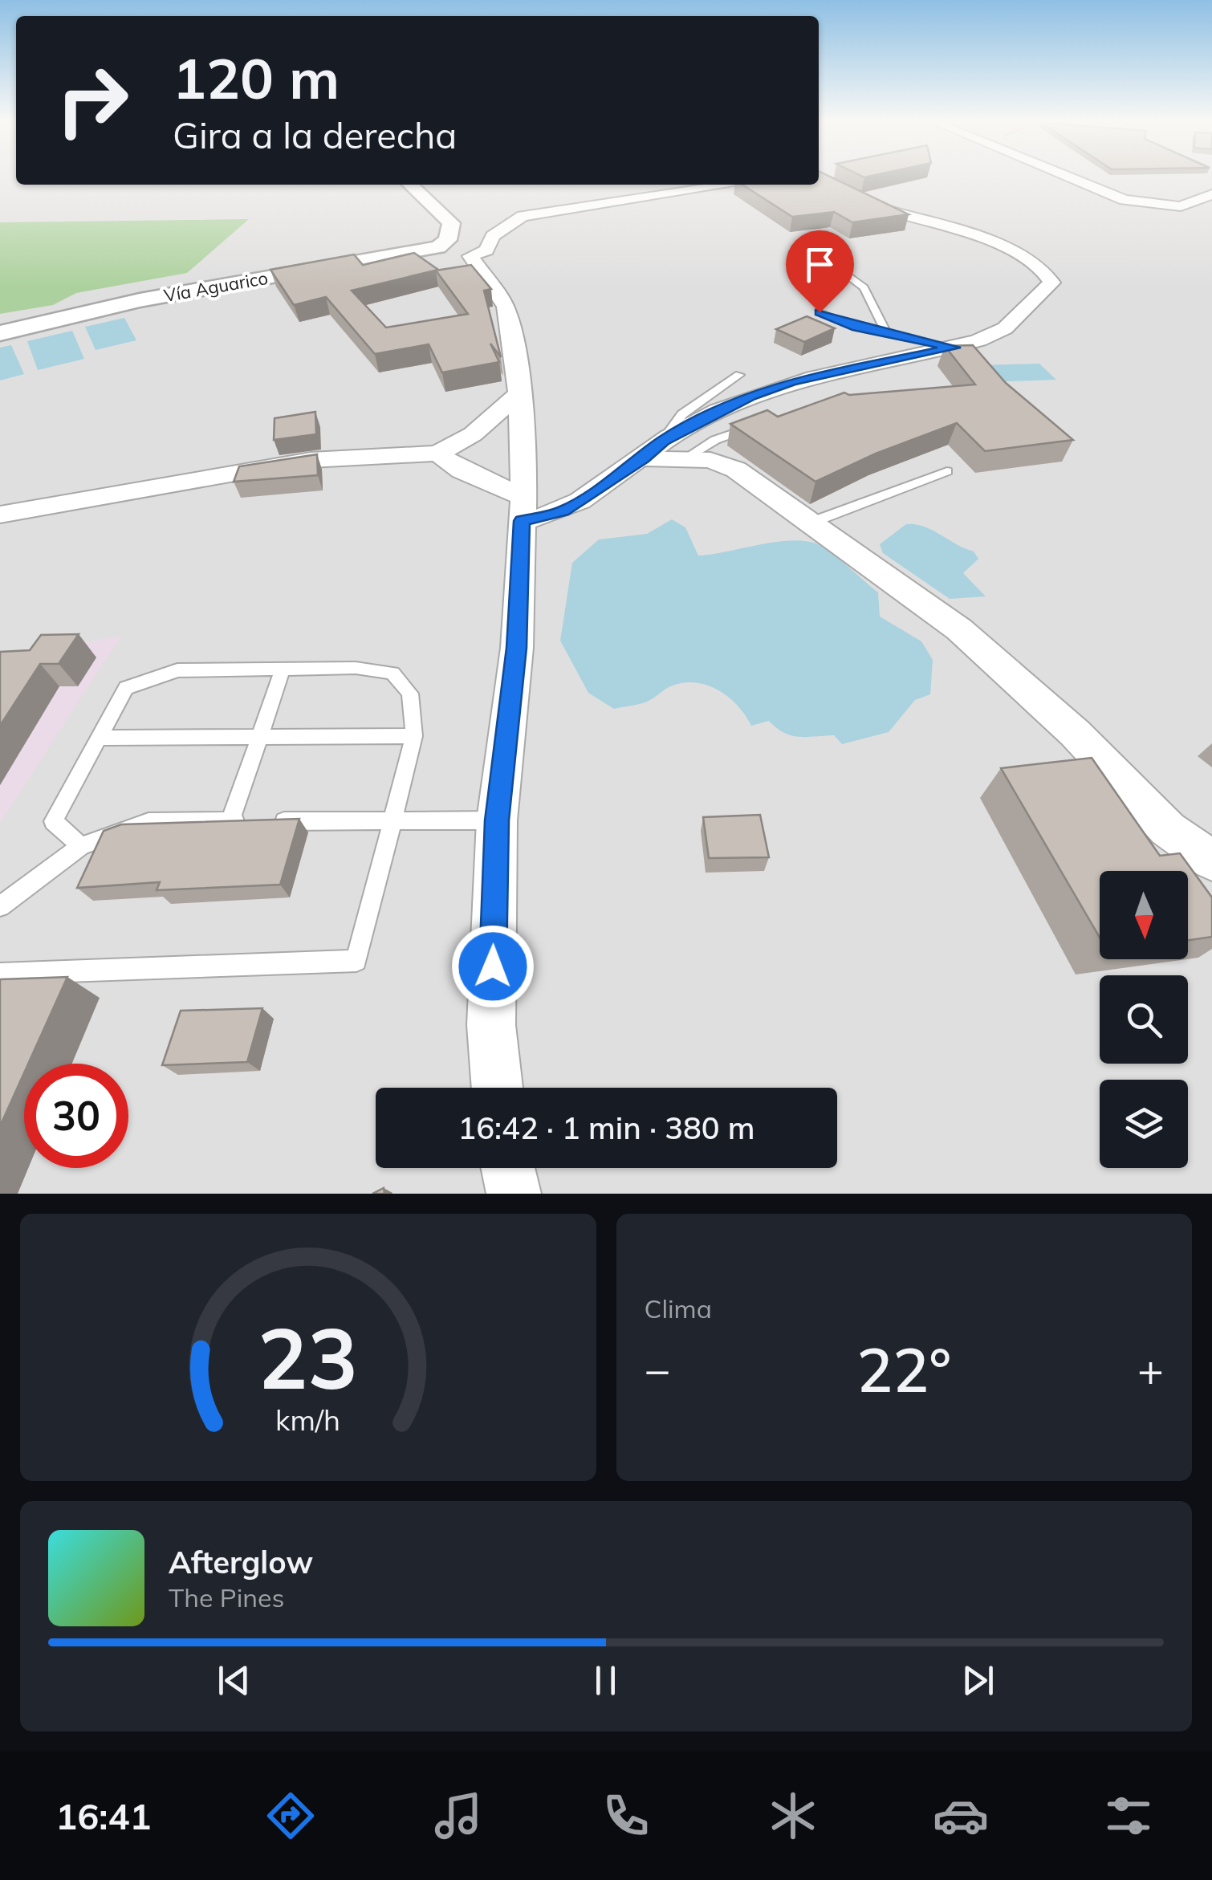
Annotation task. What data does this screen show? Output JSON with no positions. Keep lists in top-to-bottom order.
{
  "streets": {
    "street": ["Vía Aguarico"]
  },
  "north": "bottom",
  "page": {
    "turn": ["120 m", "Gira a la derecha"],
    "limit": "30",
    "trip": "16:42 · 1 min · 380 m",
    "tile": "Clima",
    "heat": ["−", "22°", "+"],
    "song": ["Afterglow", "The Pines"],
    "tabs": "16:41",
    "gauge": ["23", "km/h"]
  }
}
